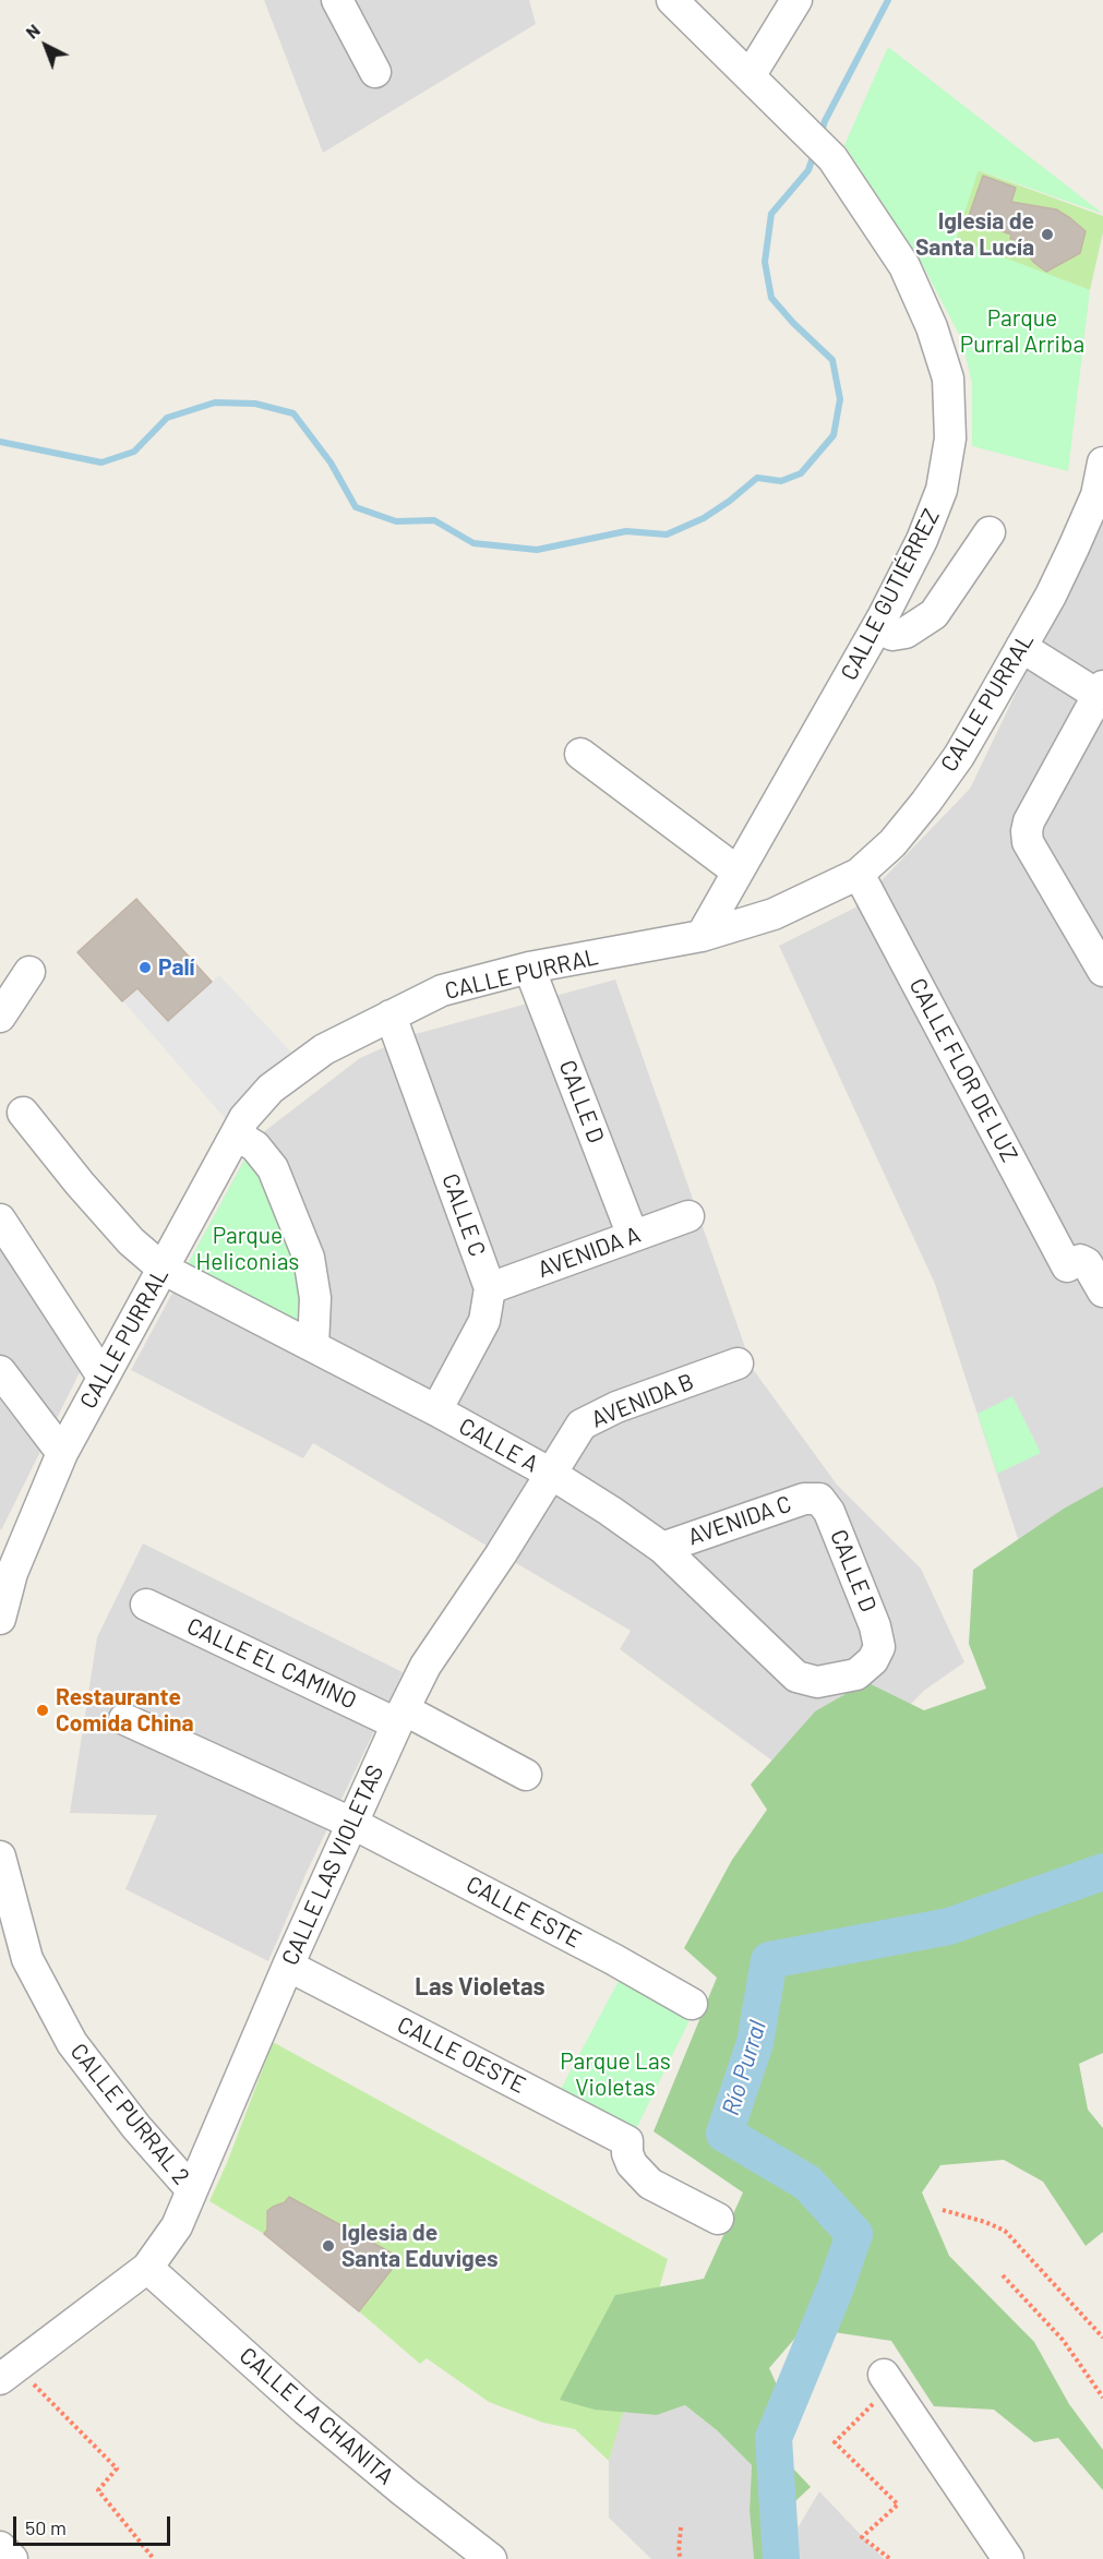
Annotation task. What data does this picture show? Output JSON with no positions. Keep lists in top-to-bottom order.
{
  "streets": {
    "street": [
      "CALLE GUTIÉRREZ",
      "CALLE PURRAL",
      "CALLE FLOR DE LUZ",
      "CALLE D",
      "CALLE C",
      "AVENIDA A",
      "AVENIDA B",
      "CALLE A",
      "AVENIDA C",
      "CALLE EL CAMINO",
      "CALLE LAS VIOLETAS",
      "CALLE ESTE",
      "CALLE OESTE",
      "CALLE PURRAL 2",
      "CALLE LA CHANITA"
    ]
  },
  "crossings": [
    ["CALLE GUTIÉRREZ", "CALLE PURRAL"],
    ["CALLE PURRAL", "CALLE FLOR DE LUZ"],
    ["CALLE PURRAL", "CALLE D"],
    ["CALLE PURRAL", "CALLE C"],
    ["CALLE PURRAL", "CALLE A"],
    ["CALLE D", "AVENIDA A"],
    ["CALLE D", "CALLE A"],
    ["CALLE D", "AVENIDA C"],
    ["CALLE C", "AVENIDA A"],
    ["CALLE C", "CALLE A"],
    ["AVENIDA B", "CALLE A"],
    ["AVENIDA B", "CALLE LAS VIOLETAS"],
    ["CALLE A", "AVENIDA C"],
    ["CALLE EL CAMINO", "CALLE LAS VIOLETAS"],
    ["CALLE LAS VIOLETAS", "CALLE ESTE"],
    ["CALLE LAS VIOLETAS", "CALLE OESTE"],
    ["CALLE LAS VIOLETAS", "CALLE PURRAL 2"],
    ["CALLE PURRAL 2", "CALLE LA CHANITA"]
  ],
  "districts": ["Las Violetas"],
  "water": ["Río Purral"],
  "parks": ["Parque Purral Arriba", "Parque Heliconias", "Parque Las Violetas"],
  "places": [
    "Iglesia de Santa Lucía",
    "Palí",
    "Restaurante Comida China",
    "Iglesia de Santa Eduviges"
  ],
  "scale_bar": "50 m",
  "north": "top left"
}
